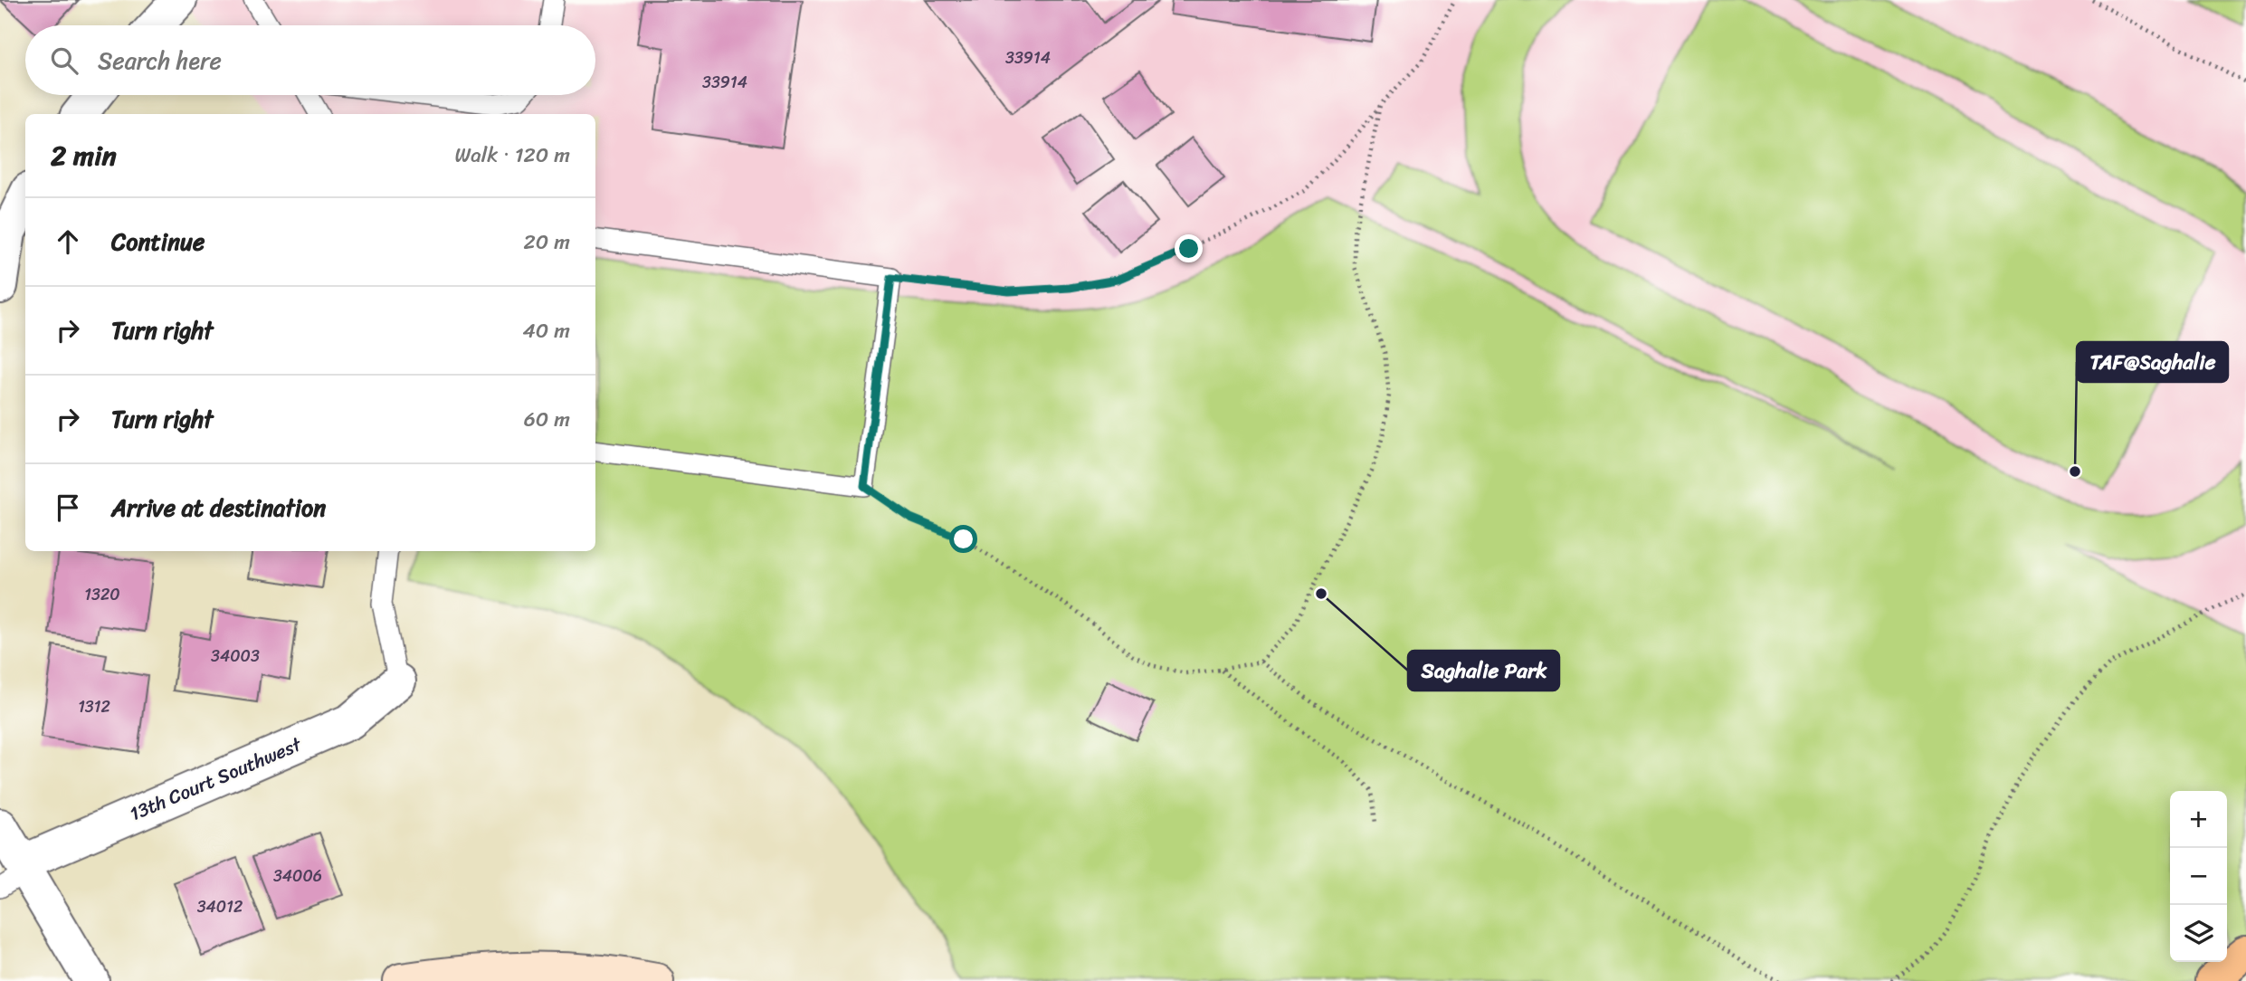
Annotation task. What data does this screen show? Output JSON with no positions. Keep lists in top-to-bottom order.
{
  "streets": {
    "street": ["13th Court Southwest"]
  },
  "places": ["TAF@Saghalie", "Saghalie Park"],
  "house_numbers": [
    "33914",
    "33914",
    "1320",
    "34003",
    "1312",
    "34006",
    "34012"
  ],
  "page": {
    "search": "Search here",
    "heading": ["2 min", "Walk · 120 m"],
    "list": [
      ["Continue", "20 m"],
      ["Turn right", "40 m"],
      ["Turn right", "60 m"],
      "Arrive at destination"
    ],
    "map_buttons": ["+", "−"]
  }
}
